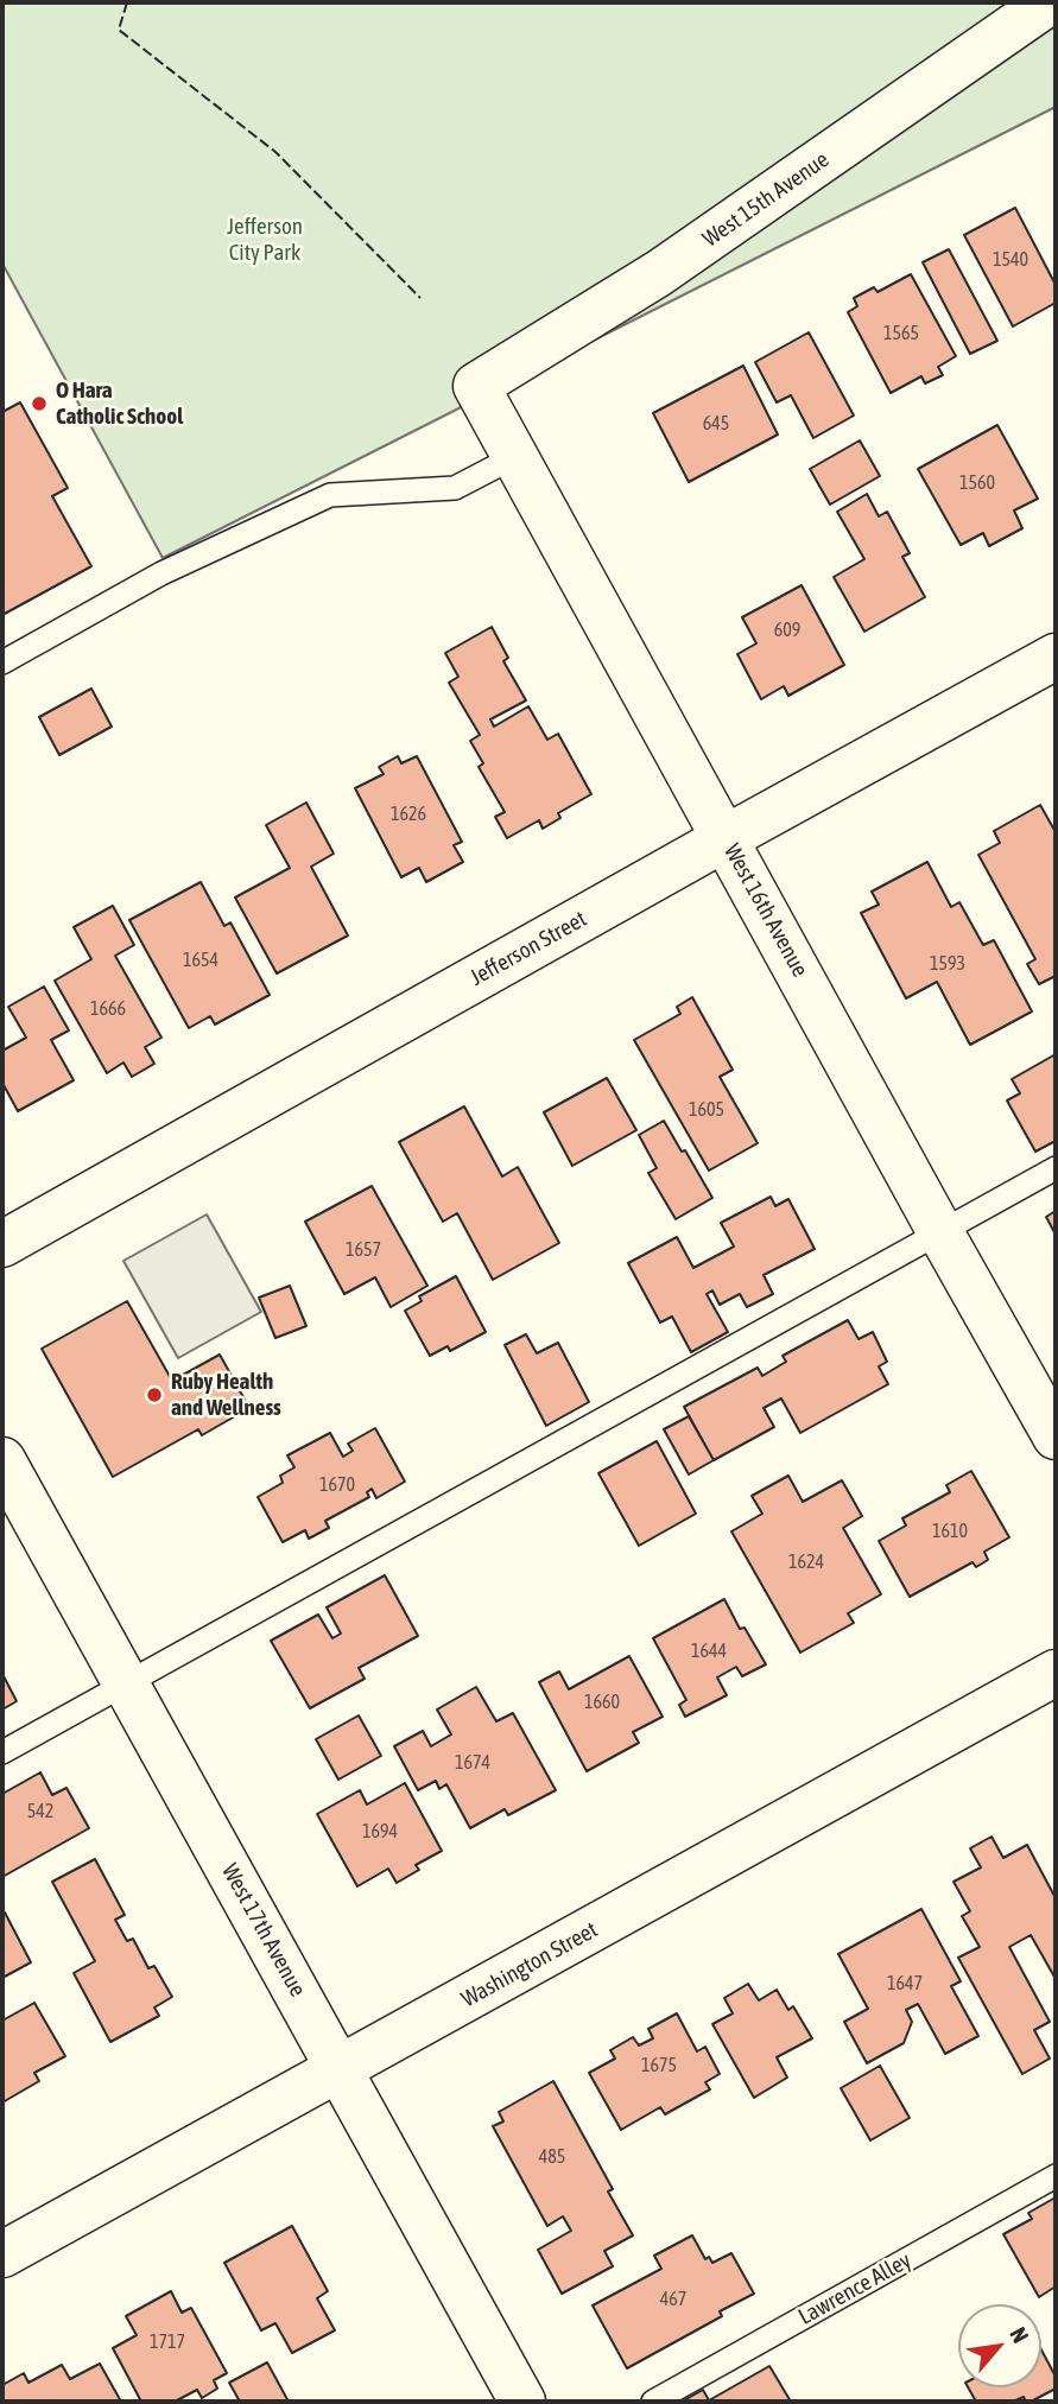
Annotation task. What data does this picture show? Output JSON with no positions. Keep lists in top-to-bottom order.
{
  "streets": {
    "street": [
      "West 15th Avenue",
      "West 16th Avenue",
      "Jefferson Street",
      "West 17th Avenue",
      "Washington Street"
    ],
    "lane": ["Lawrence Alley"]
  },
  "crossings": [
    ["West 15th Avenue", "West 16th Avenue"],
    ["West 16th Avenue", "Jefferson Street"],
    ["West 17th Avenue", "Washington Street"]
  ],
  "parks": ["Jefferson City Park"],
  "places": ["O Hara Catholic School", "Ruby Health and Wellness"],
  "house_numbers": [
    "1540",
    "1565",
    "645",
    "1560",
    "609",
    "1626",
    "1654",
    "1593",
    "1666",
    "1605",
    "1657",
    "1670",
    "1610",
    "1624",
    "1644",
    "1660",
    "1674",
    "542",
    "1694",
    "1647",
    "1675",
    "485",
    "467",
    "1717"
  ],
  "north": "top right"
}
